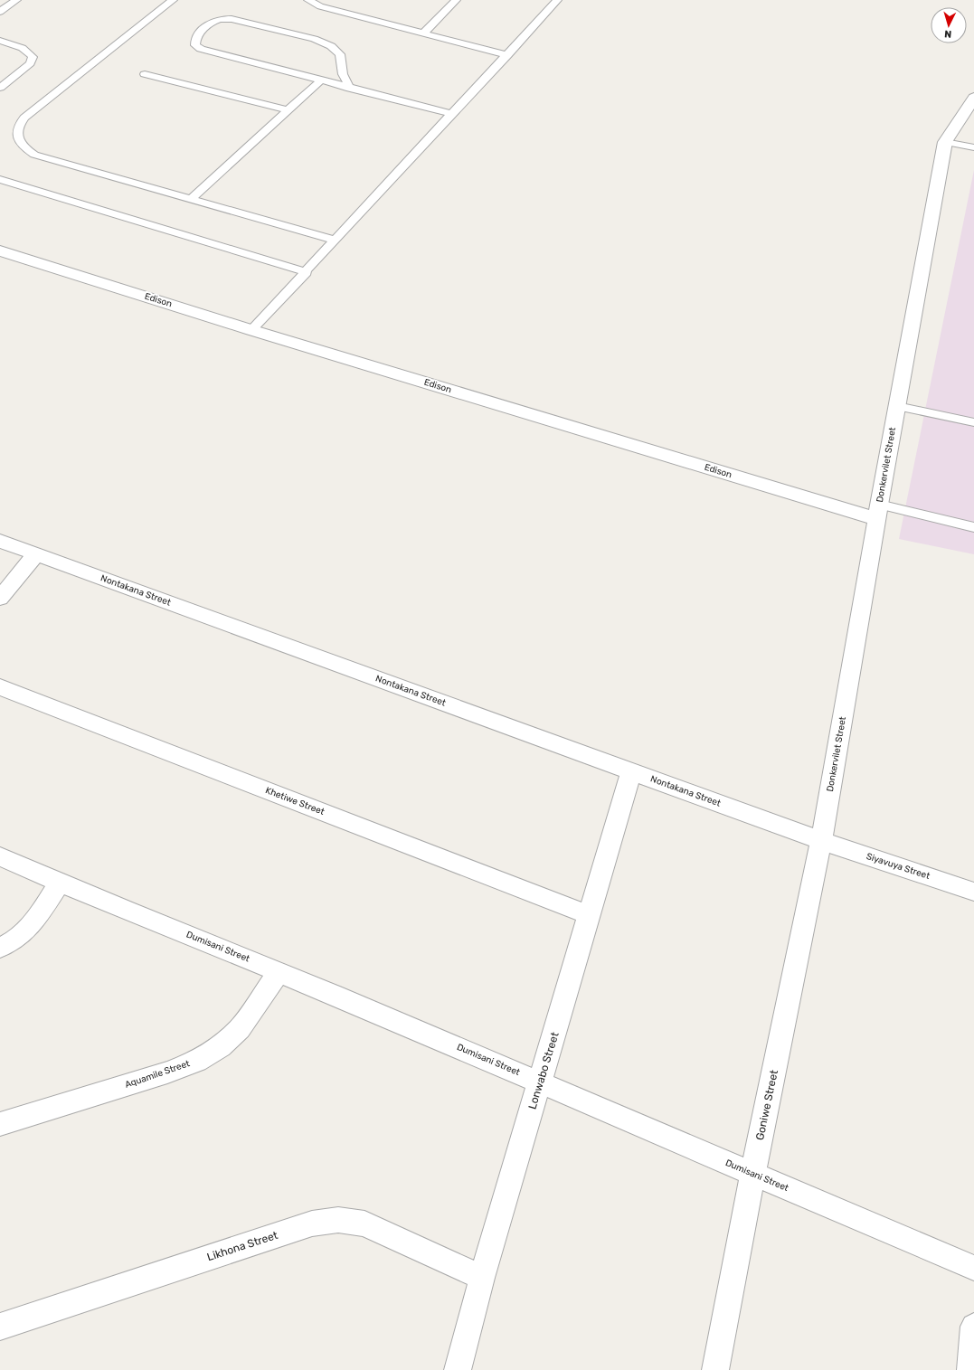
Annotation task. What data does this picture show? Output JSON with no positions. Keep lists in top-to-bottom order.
{
  "streets": {
    "street": [
      "Edison",
      "Donkervilet Street",
      "Nontakana Street",
      "Khetiwe Street",
      "Siyavuya Street",
      "Dumisani Street",
      "Lonwabo Street",
      "Aquamile Street",
      "Goniwe Street",
      "Likhona Street"
    ]
  },
  "crossings": [
    ["Edison", "Donkervilet Street"],
    ["Donkervilet Street", "Nontakana Street"],
    ["Donkervilet Street", "Siyavuya Street"],
    ["Donkervilet Street", "Goniwe Street"],
    ["Nontakana Street", "Siyavuya Street"],
    ["Nontakana Street", "Lonwabo Street"],
    ["Nontakana Street", "Goniwe Street"],
    ["Khetiwe Street", "Lonwabo Street"],
    ["Siyavuya Street", "Goniwe Street"],
    ["Dumisani Street", "Lonwabo Street"],
    ["Dumisani Street", "Aquamile Street"],
    ["Dumisani Street", "Goniwe Street"],
    ["Lonwabo Street", "Likhona Street"]
  ],
  "north": "bottom"
}
